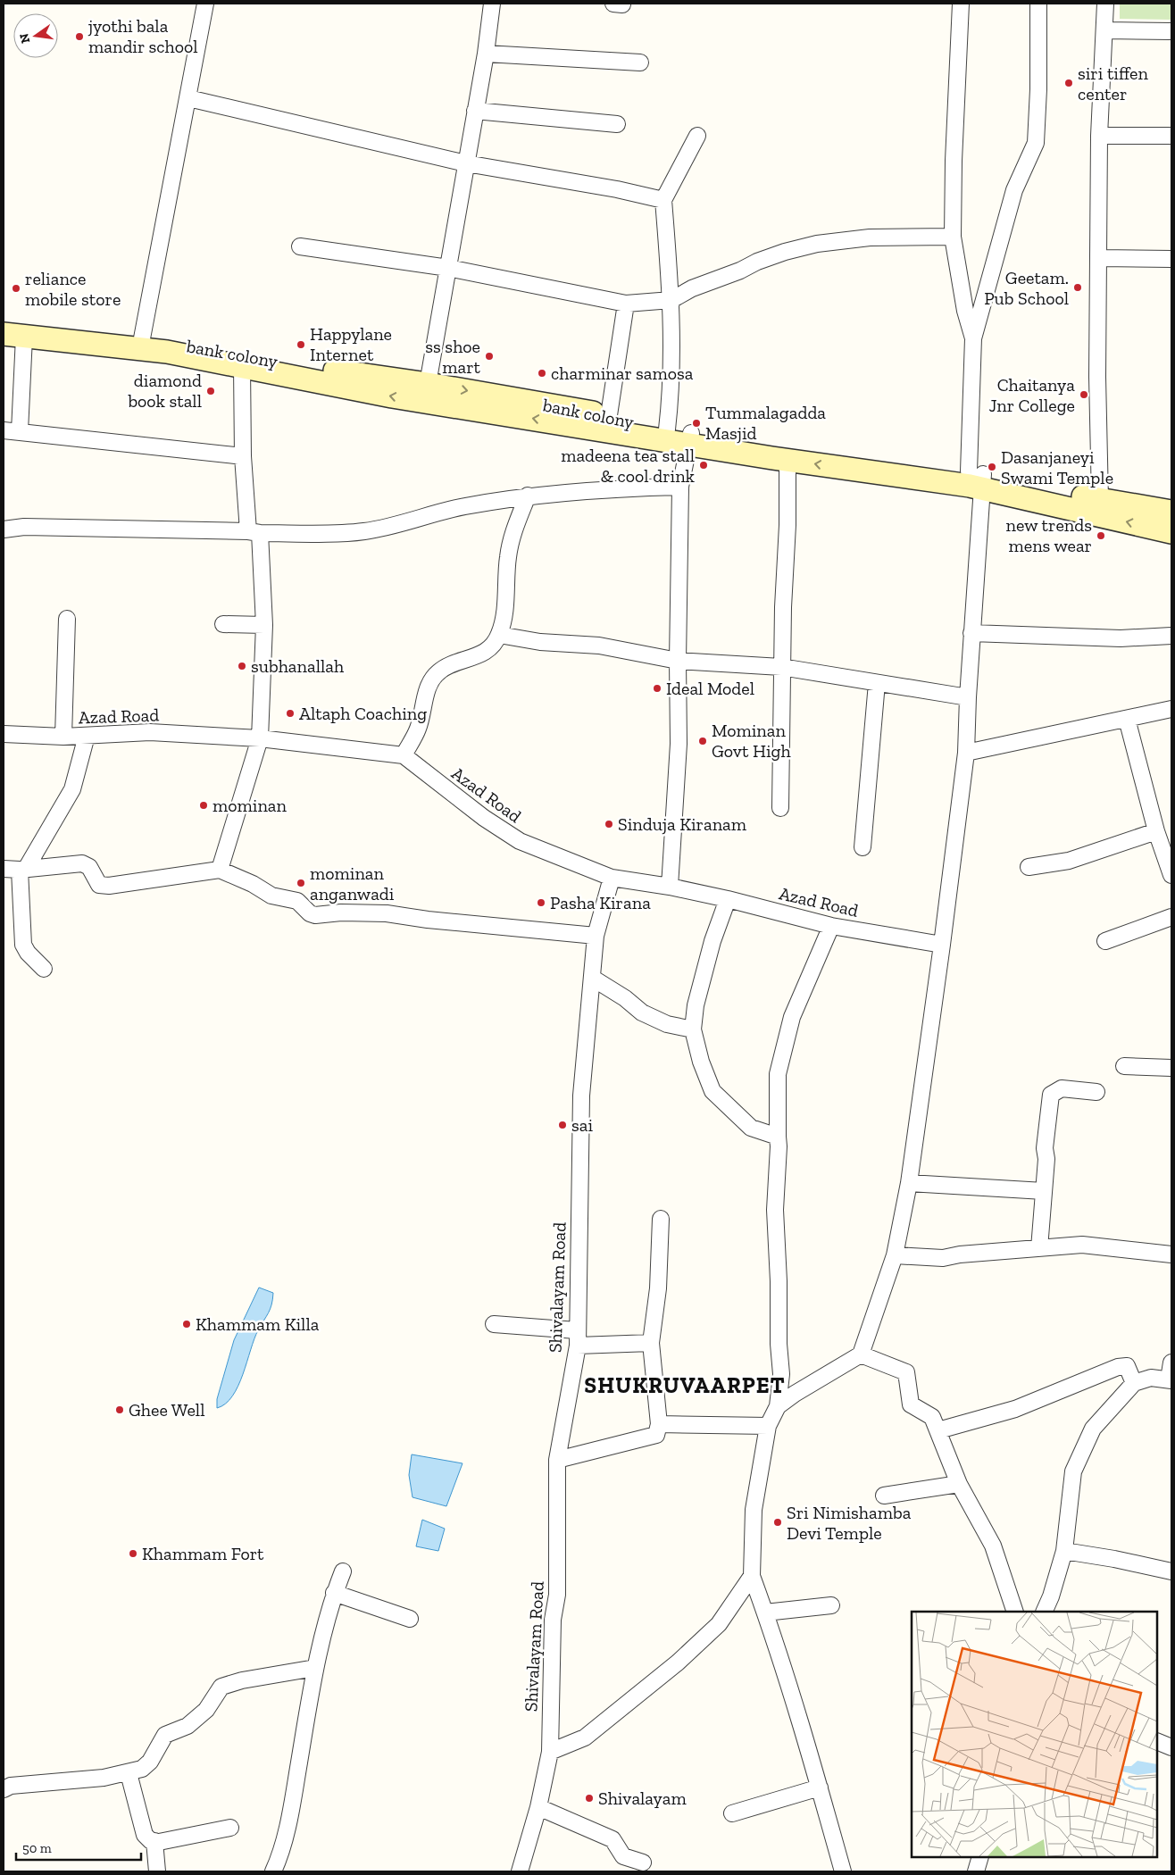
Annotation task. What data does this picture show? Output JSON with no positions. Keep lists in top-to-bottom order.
{
  "streets": {
    "main road": ["bank colony"],
    "street": ["Azad Road", "Shivalayam Road"]
  },
  "crossings": [
    ["Azad Road", "Shivalayam Road"]
  ],
  "districts": ["SHUKRUVAARPET"],
  "places": [
    "jyothi bala mandir school",
    "siri tiffen center",
    "Geetam. Pub School",
    "reliance mobile store",
    "Happylane Internet",
    "ss shoe mart",
    "charminar samosa",
    "diamond book stall",
    "Chaitanya Jnr College",
    "Tummalagadda Masjid",
    "madeena tea stall & cool drink",
    "Dasanjaneyi Swami Temple",
    "new trends mens wear",
    "subhanallah",
    "Ideal Model",
    "Altaph Coaching",
    "Mominan Govt High",
    "mominan",
    "Sinduja Kiranam",
    "mominan anganwadi",
    "Pasha Kirana",
    "sai",
    "Khammam Killa",
    "Ghee Well",
    "Sri Nimishamba Devi Temple",
    "Khammam Fort",
    "Shivalayam"
  ],
  "scale_bar": "50 m",
  "north": "left"
}
